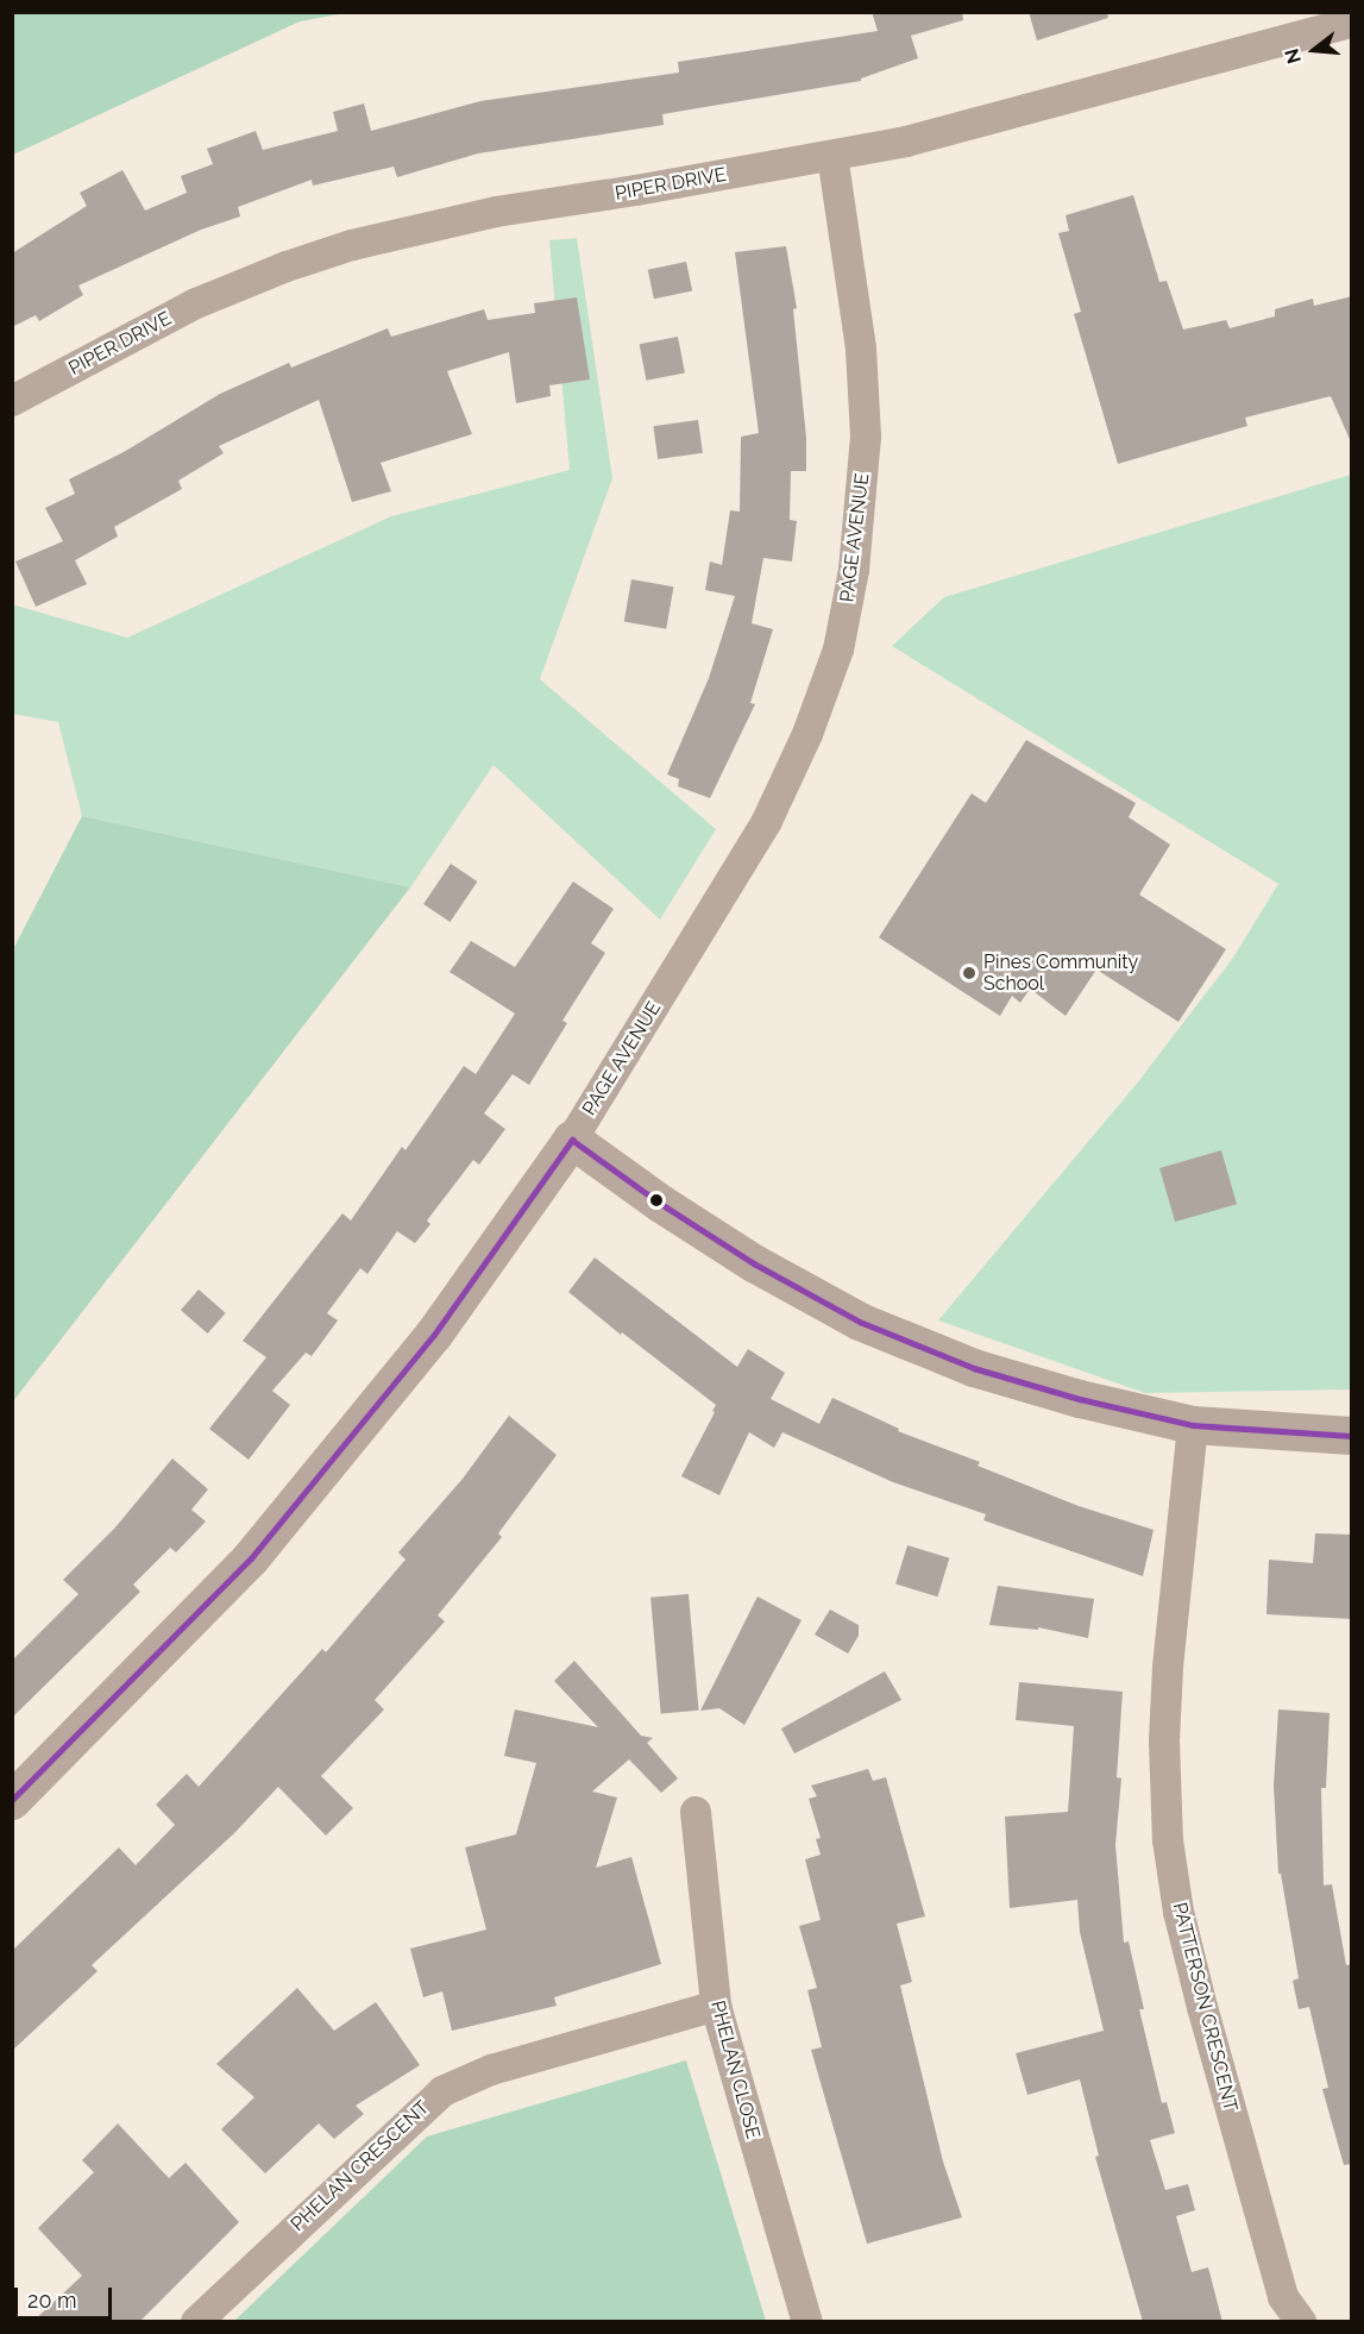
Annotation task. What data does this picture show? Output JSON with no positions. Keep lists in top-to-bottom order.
{
  "streets": {
    "street": [
      "PIPER DRIVE",
      "PAGE AVENUE",
      "PATTERSON CRESCENT",
      "PHELAN CLOSE",
      "PHELAN CRESCENT"
    ]
  },
  "crossings": [
    ["PIPER DRIVE", "PAGE AVENUE"],
    ["PHELAN CLOSE", "PHELAN CRESCENT"]
  ],
  "places": ["Pines Community School"],
  "scale_bar": "20 m",
  "north": "left"
}
